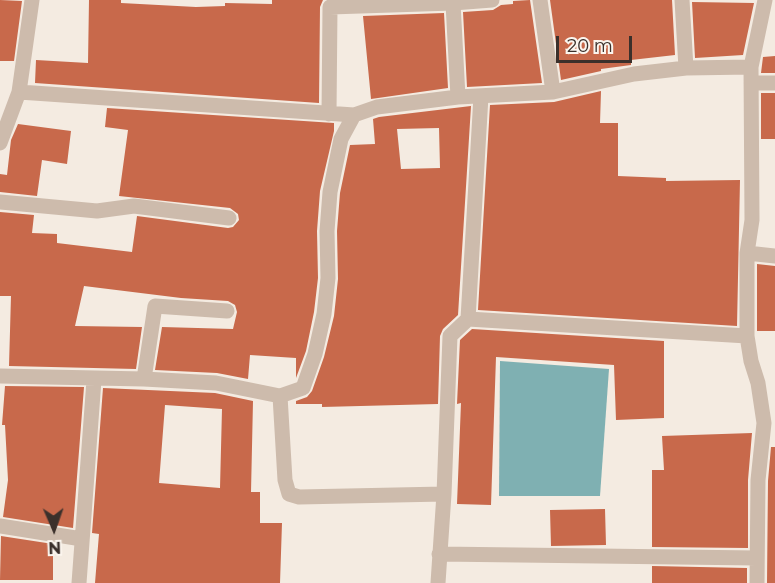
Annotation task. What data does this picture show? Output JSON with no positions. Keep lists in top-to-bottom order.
{
  "scale_bar": "20 m",
  "north": "bottom"
}
